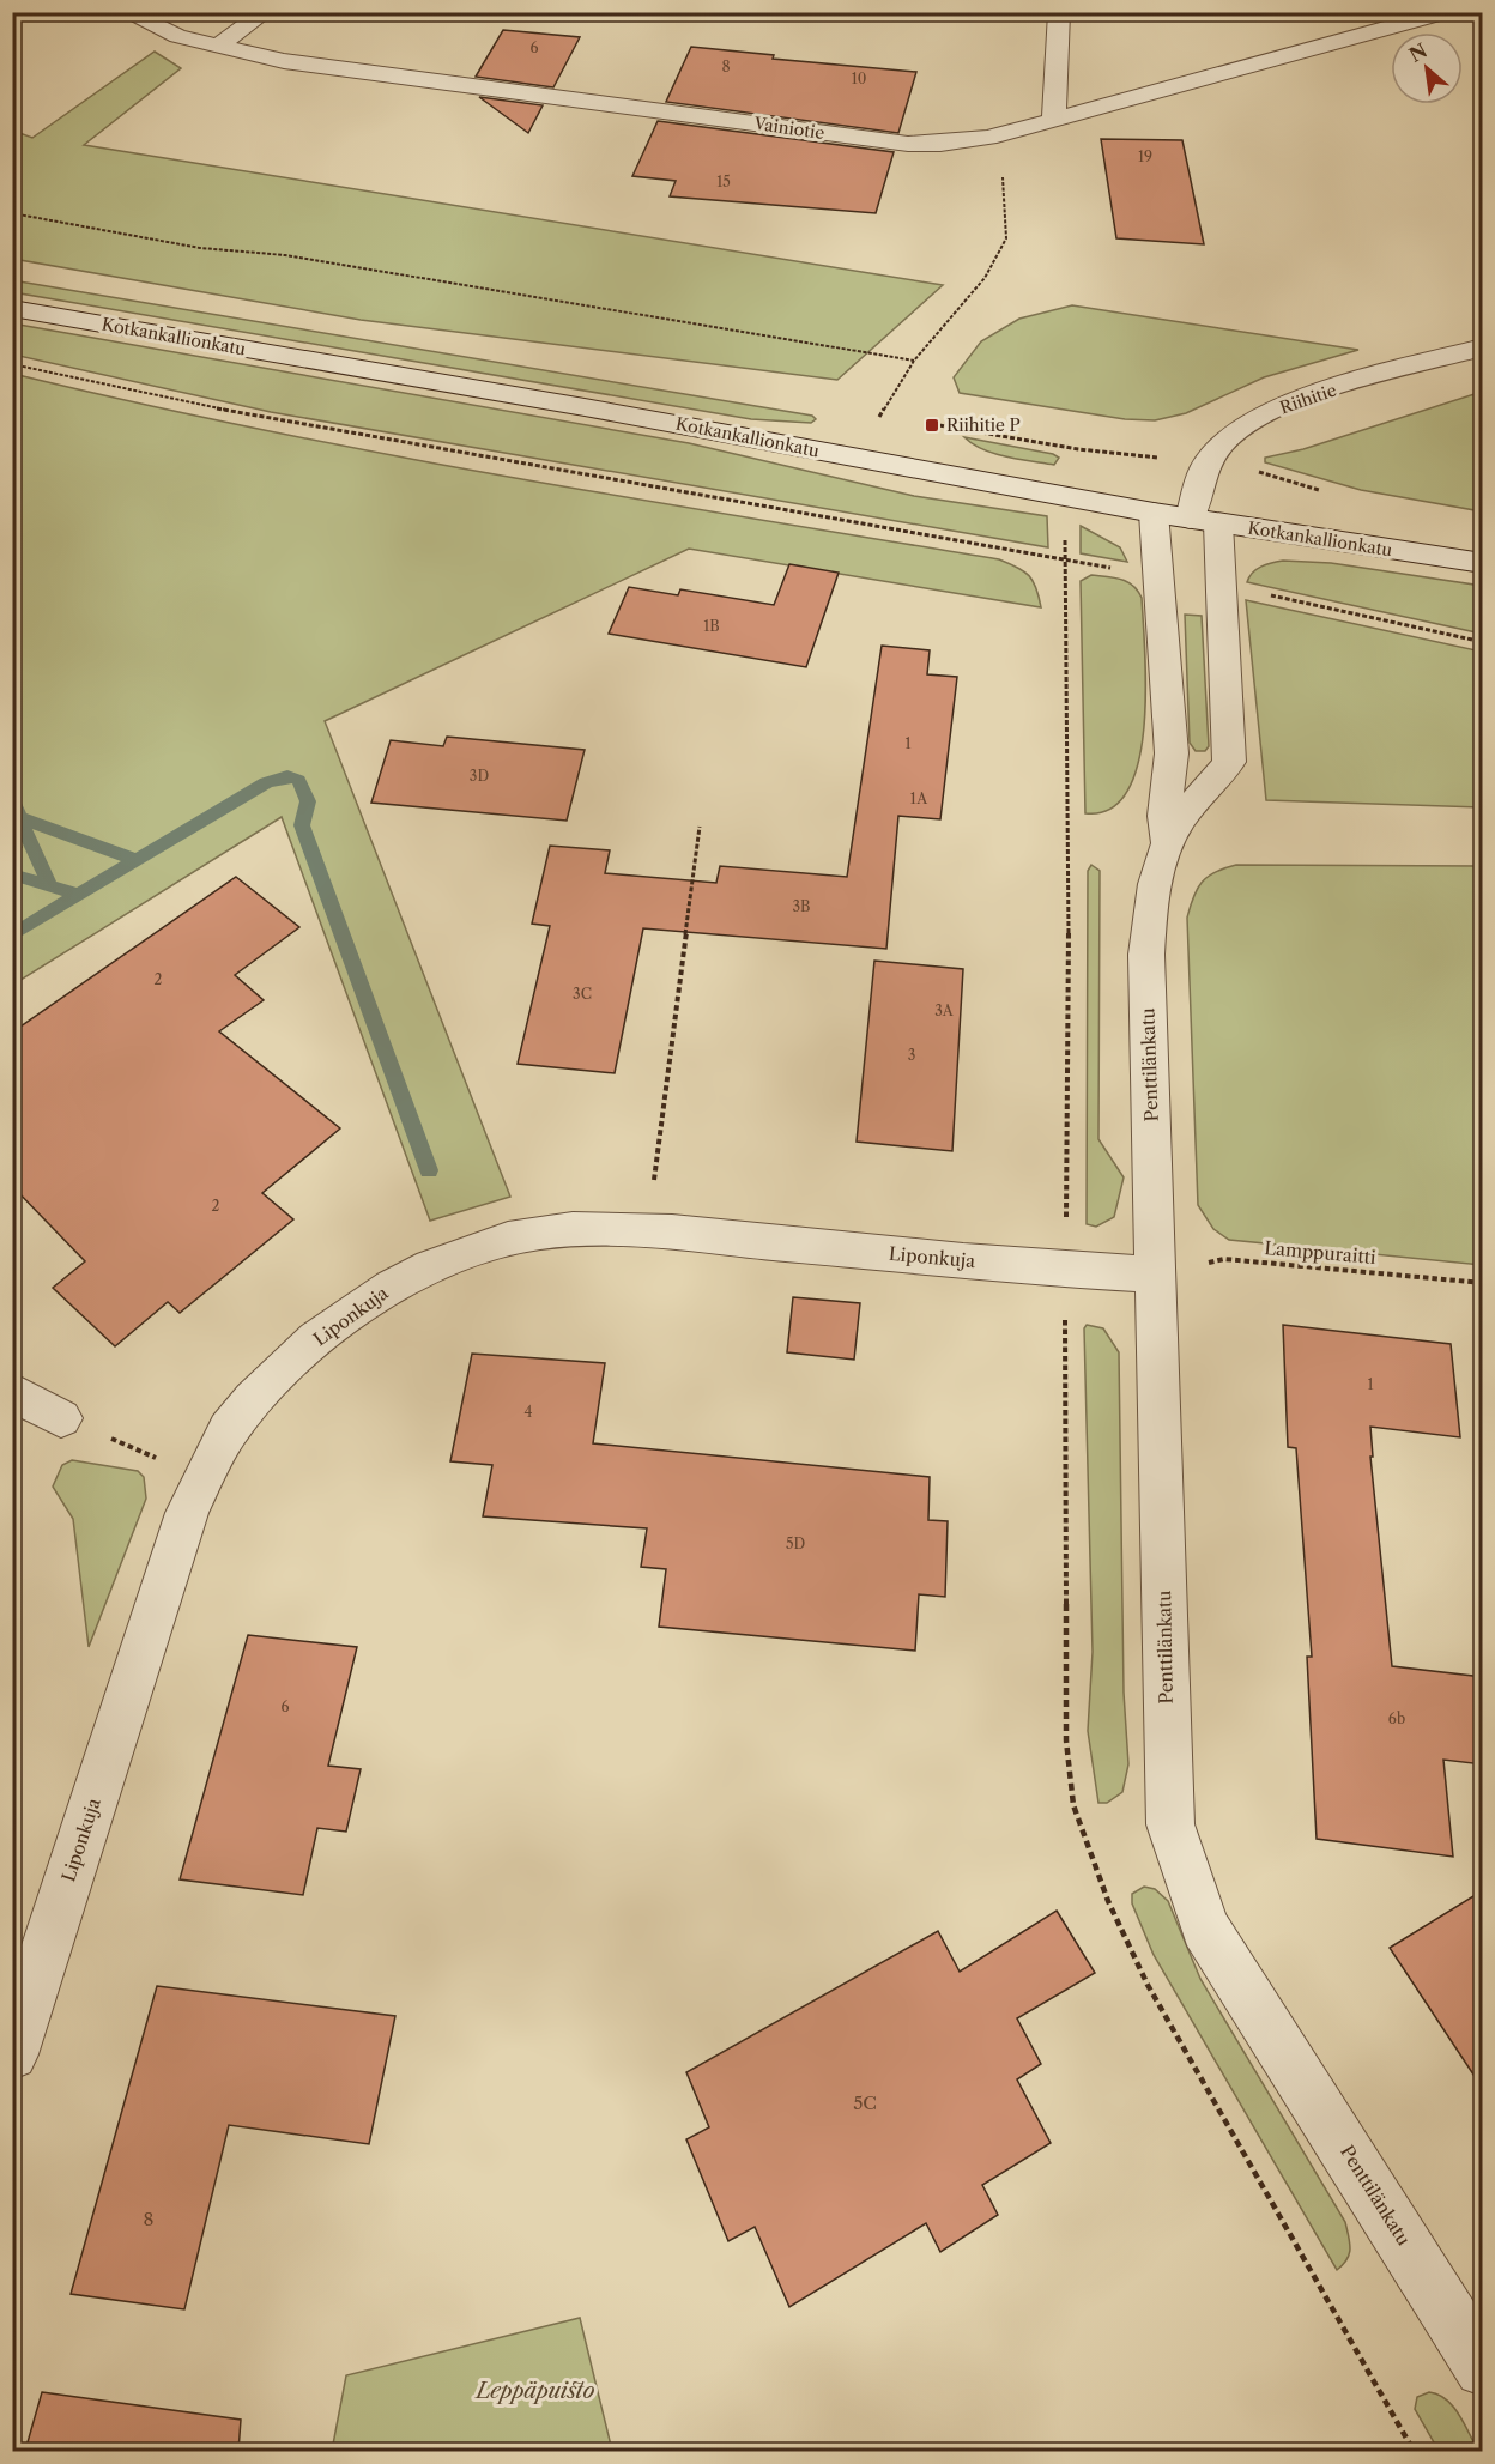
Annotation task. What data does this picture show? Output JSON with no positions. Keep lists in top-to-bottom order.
{
  "streets": {
    "street": [
      "Vainiotie",
      "Kotkankallionkatu",
      "Riihitie",
      "Penttilänkatu",
      "Liponkuja"
    ],
    "path": ["Lamppuraitti"]
  },
  "crossings": [
    ["Kotkankallionkatu", "Riihitie"],
    ["Kotkankallionkatu", "Penttilänkatu"],
    ["Riihitie", "Penttilänkatu"],
    ["Penttilänkatu", "Lamppuraitti"],
    ["Penttilänkatu", "Liponkuja"],
    ["Lamppuraitti", "Liponkuja"]
  ],
  "parks": ["Leppäpuisto"],
  "places": {
    "transit": ["Riihitie P"]
  },
  "house_numbers": [
    "6",
    "8",
    "10",
    "19",
    "15",
    "1B",
    "1",
    "3D",
    "1A",
    "3B",
    "2",
    "3C",
    "3A",
    "3",
    "2",
    "1",
    "4",
    "5D",
    "6",
    "6b",
    "5C",
    "8"
  ],
  "north": "top left"
}
